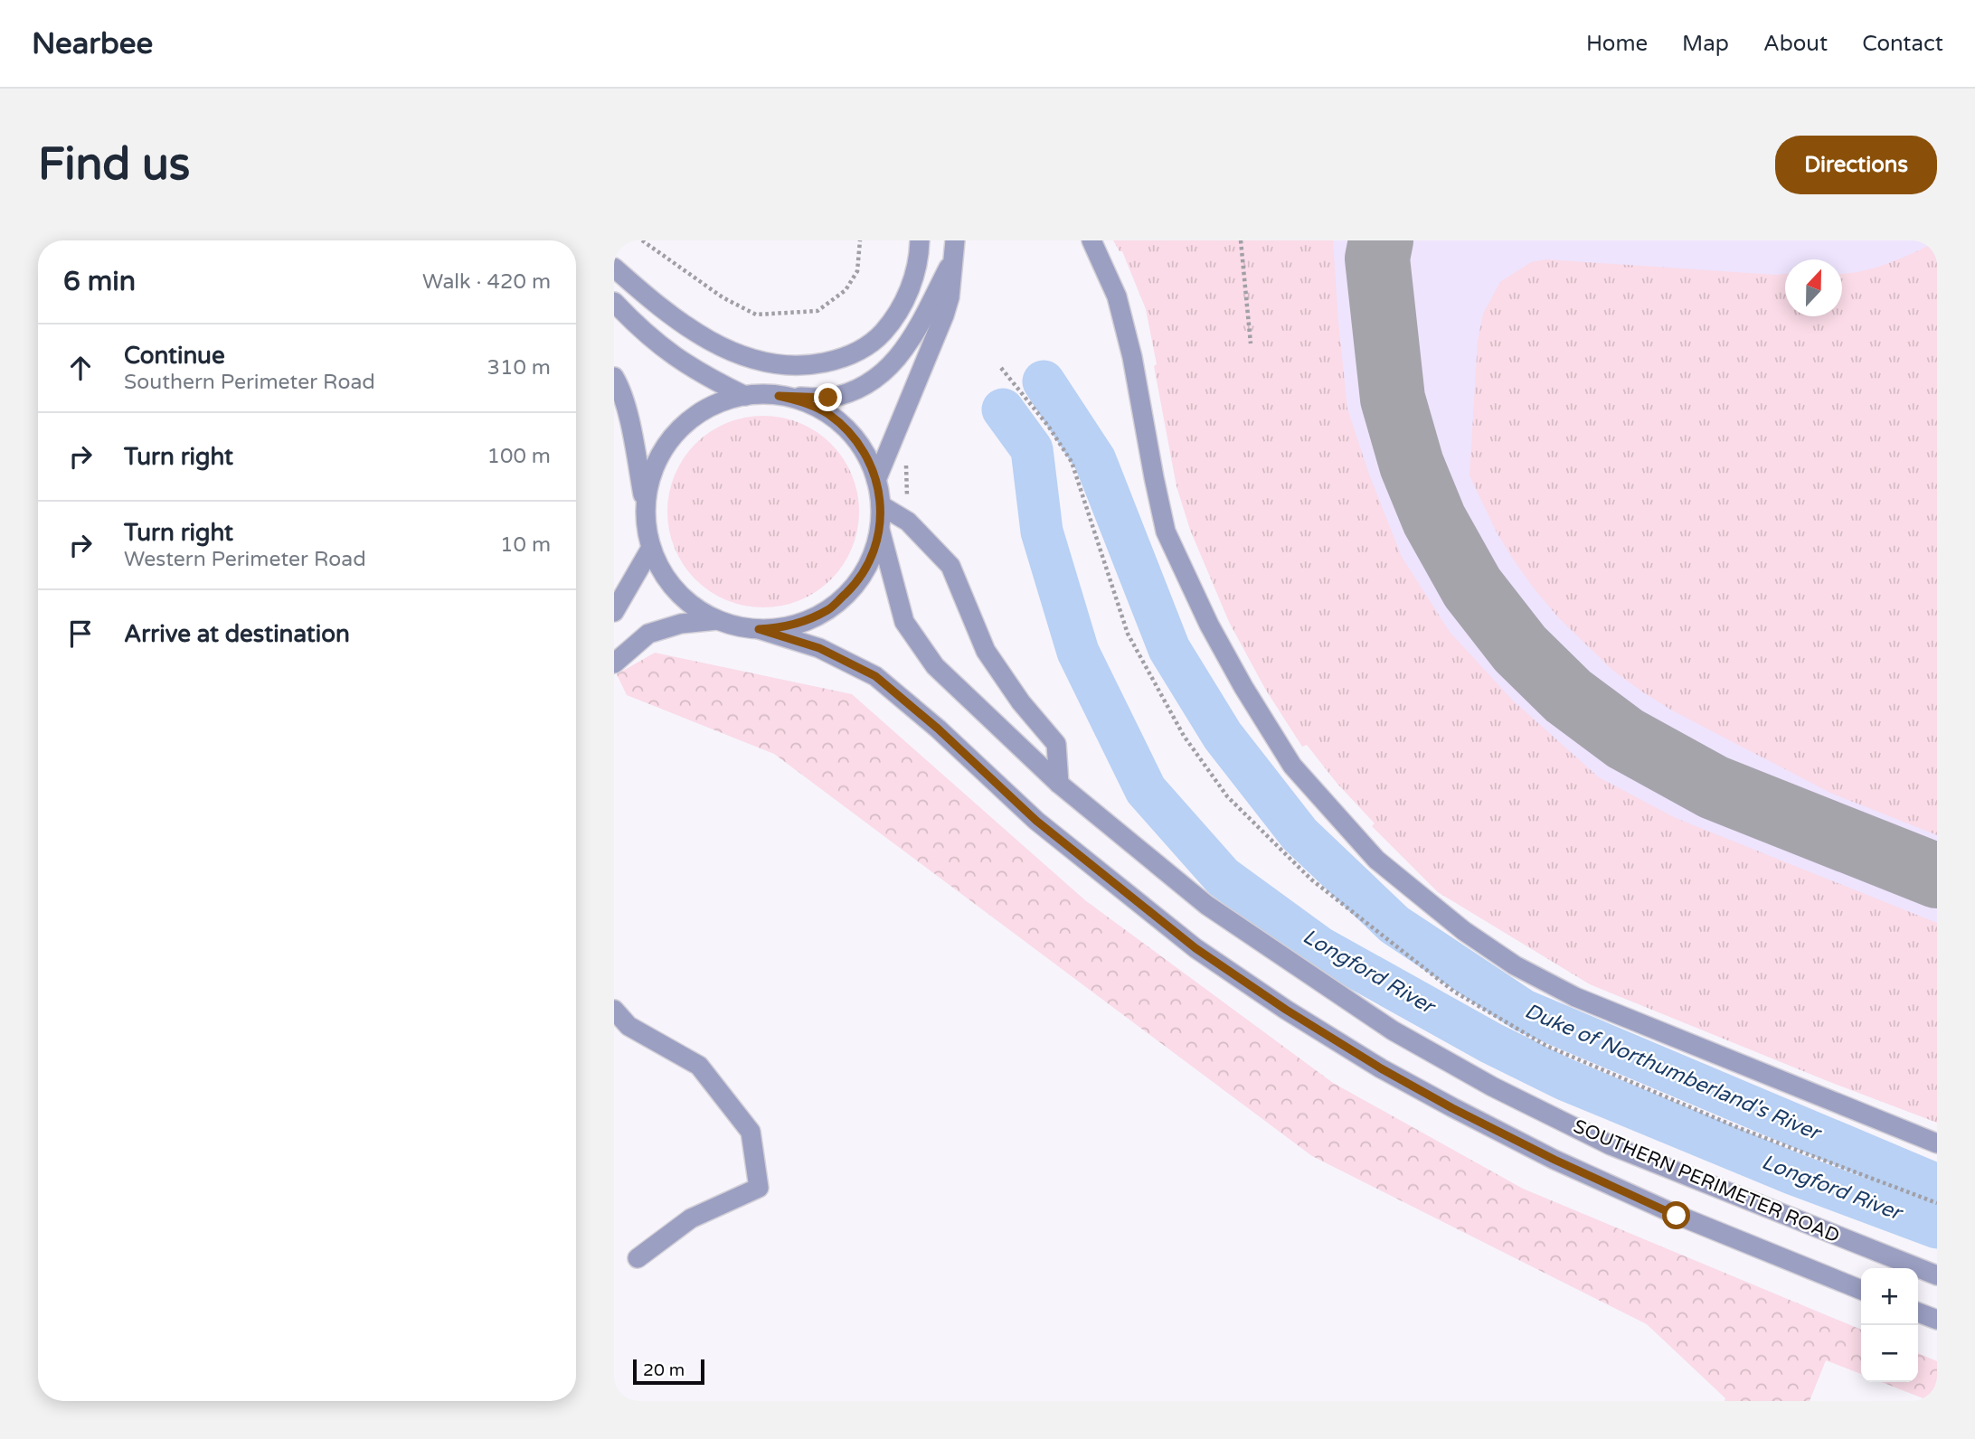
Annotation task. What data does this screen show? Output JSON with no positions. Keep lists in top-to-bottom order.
{
  "streets": {
    "street": ["SOUTHERN PERIMETER ROAD"]
  },
  "water": ["Longford River", "Duke of Northumberland's River"],
  "scale_bar": "20 m",
  "north": "top",
  "page": {
    "header": "Nearbee",
    "nav": [
      "Home",
      "Map",
      "About",
      "Contact"
    ],
    "buttons": "Directions",
    "title": "Find us",
    "heading": ["6 min", "Walk · 420 m"],
    "list": [
      ["Continue", "Southern Perimeter Road", "310 m"],
      ["Turn right", "100 m"],
      ["Turn right", "Western Perimeter Road", "10 m"],
      "Arrive at destination"
    ],
    "map_buttons": ["+", "−"],
    "scale": "20 m"
  }
}
